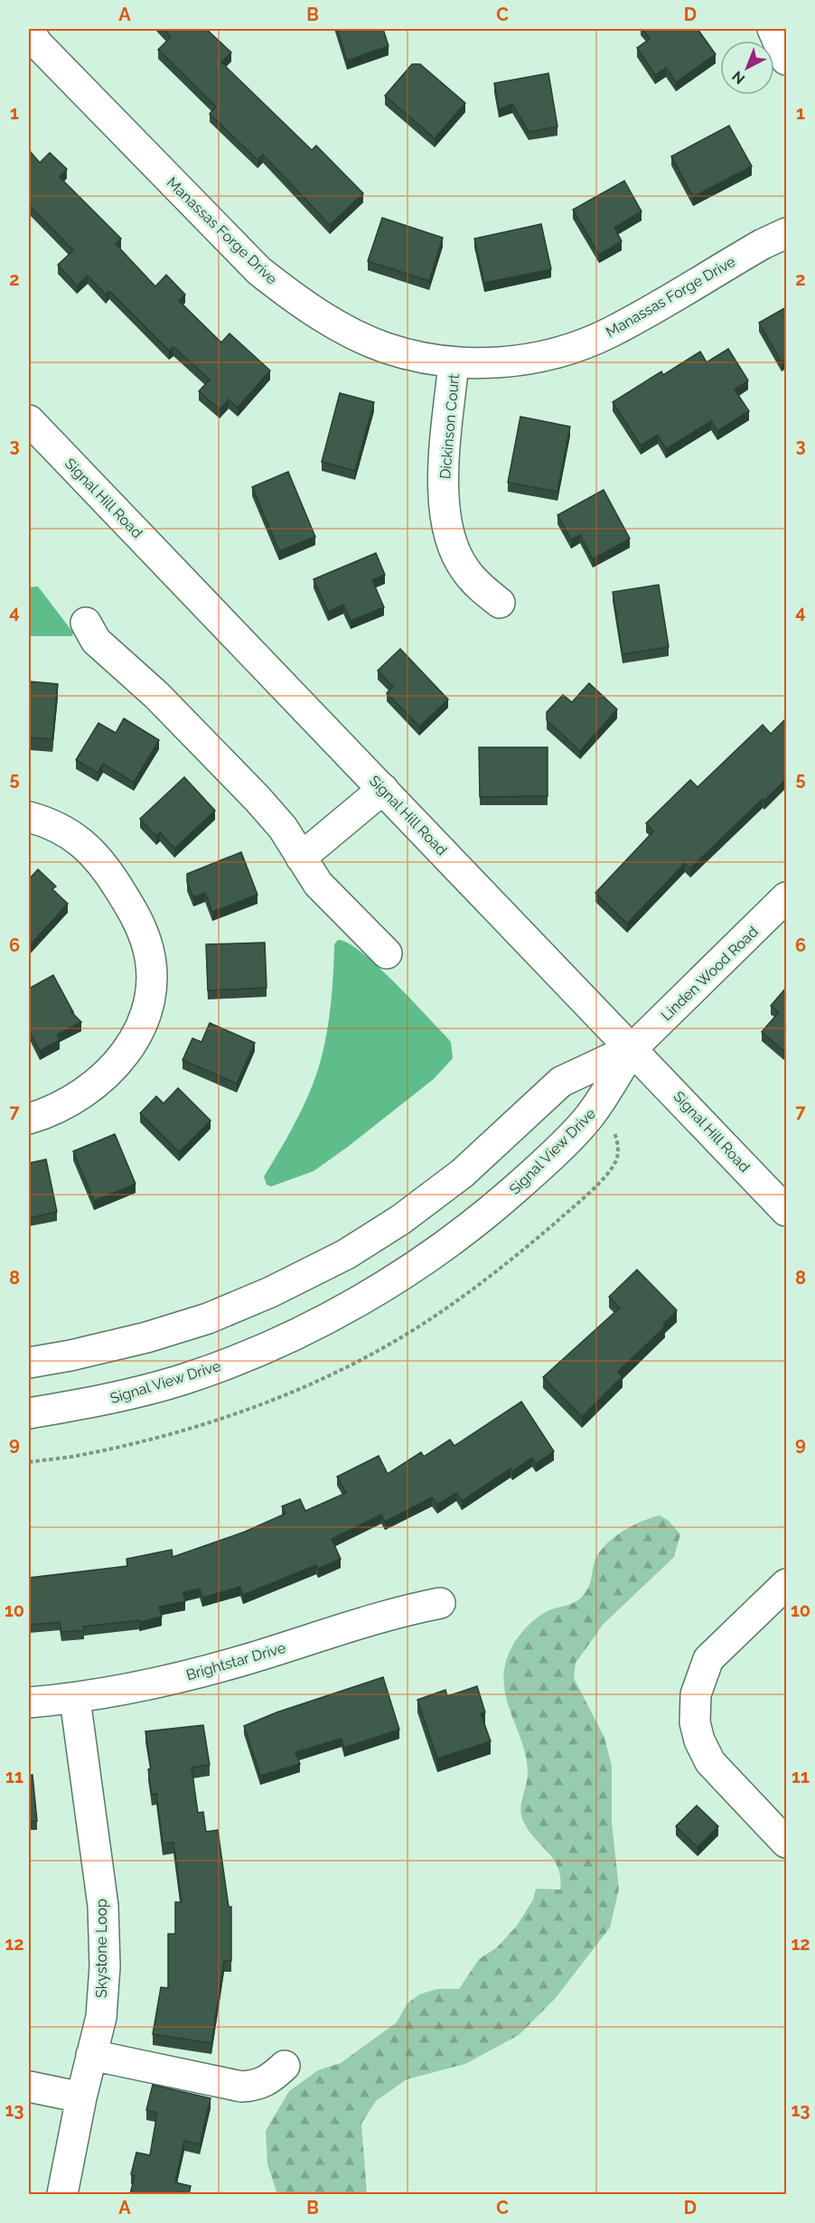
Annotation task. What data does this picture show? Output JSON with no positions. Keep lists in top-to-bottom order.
{
  "streets": {
    "street": [
      "Manassas Forge Drive",
      "Dickinson Court",
      "Signal Hill Road",
      "Linden Wood Road",
      "Signal View Drive",
      "Brightstar Drive",
      "Skystone Loop"
    ]
  },
  "crossings": [
    ["Manassas Forge Drive", "Dickinson Court"],
    ["Signal Hill Road", "Linden Wood Road"],
    ["Signal Hill Road", "Signal View Drive"],
    ["Linden Wood Road", "Signal View Drive"],
    ["Brightstar Drive", "Skystone Loop"]
  ],
  "north": "bottom left",
  "grid": {
    "columns": [
      "A",
      "B",
      "C",
      "D"
    ],
    "rows": [
      "1",
      "2",
      "3",
      "4",
      "5",
      "6",
      "7",
      "8",
      "9",
      "10",
      "11",
      "12",
      "13"
    ]
  }
}
